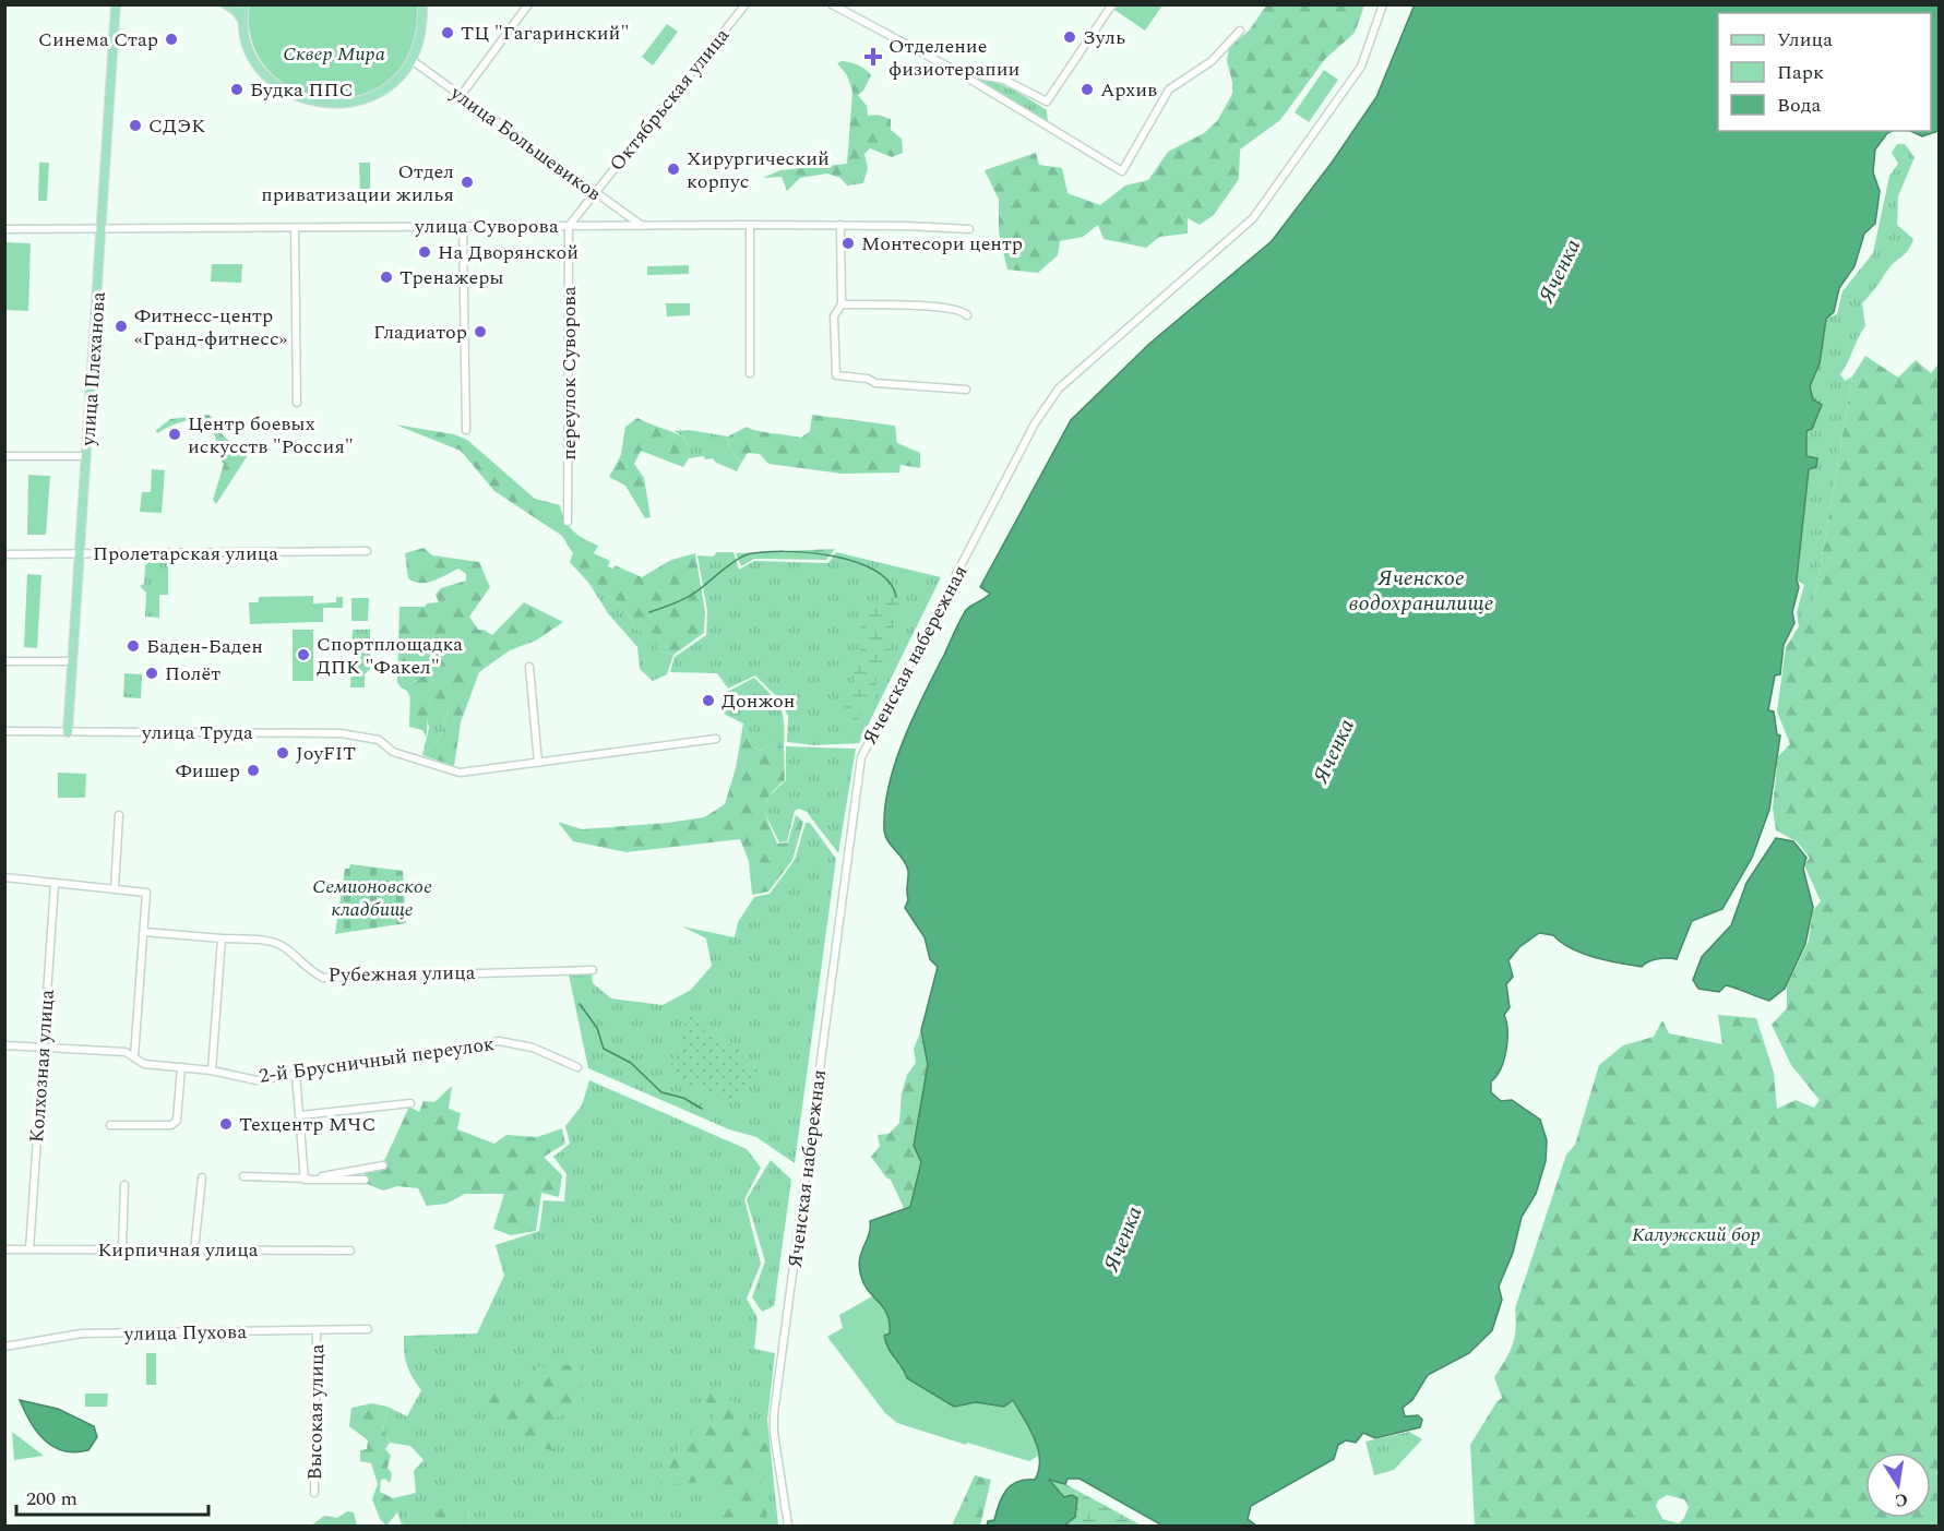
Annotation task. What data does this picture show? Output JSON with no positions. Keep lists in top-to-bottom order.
{
  "streets": {
    "main road": ["улица Плеханова"],
    "street": [
      "Октябрьская улица",
      "улица Большевиков",
      "улица Суворова",
      "переулок Суворова",
      "Пролетарская улица",
      "Яченская набережная",
      "улица Труда",
      "Рубежная улица",
      "2-й Брусничный переулок",
      "Колхозная улица",
      "Кирпичная улица",
      "улица Пухова",
      "Высокая улица"
    ]
  },
  "crossings": [
    ["Октябрьская улица", "улица Большевиков"],
    ["Октябрьская улица", "улица Суворова"],
    ["Октябрьская улица", "переулок Суворова"],
    ["улица Большевиков", "улица Суворова"],
    ["улица Суворова", "улица Плеханова"],
    ["улица Суворова", "переулок Суворова"],
    ["улица Плеханова", "Пролетарская улица"],
    ["улица Плеханова", "улица Труда"],
    ["2-й Брусничный переулок", "Колхозная улица"],
    ["Колхозная улица", "Кирпичная улица"],
    ["улица Пухова", "Высокая улица"]
  ],
  "water": ["Яченка", "Яченское водохранилище"],
  "parks": ["Сквер Мира", "Семионовское кладбище", "Калужский бор"],
  "places": {
    "other": [
      "ТЦ \"Гагаринский\"",
      "Зуль",
      "Синема Стар",
      "Будка ППС",
      "Архив",
      "СДЭК",
      "Хирургический корпус",
      "Отдел приватизации жилья",
      "Монтесори центр",
      "На Дворянской",
      "Тренажеры",
      "Фитнесс-центр «Гранд-фитнесс»",
      "Гладиатор",
      "Центр боевых искусств \"Россия\"",
      "Баден-Баден",
      "Спортплощадка ДПК \"Факел\"",
      "Полёт",
      "Донжон",
      "JoyFIT",
      "Фишер",
      "Техцентр МЧС"
    ],
    "health": ["Отделение физиотерапии"]
  },
  "legend": ["Улица", "Парк", "Вода"],
  "scale_bar": "200 m",
  "north": "bottom"
}
